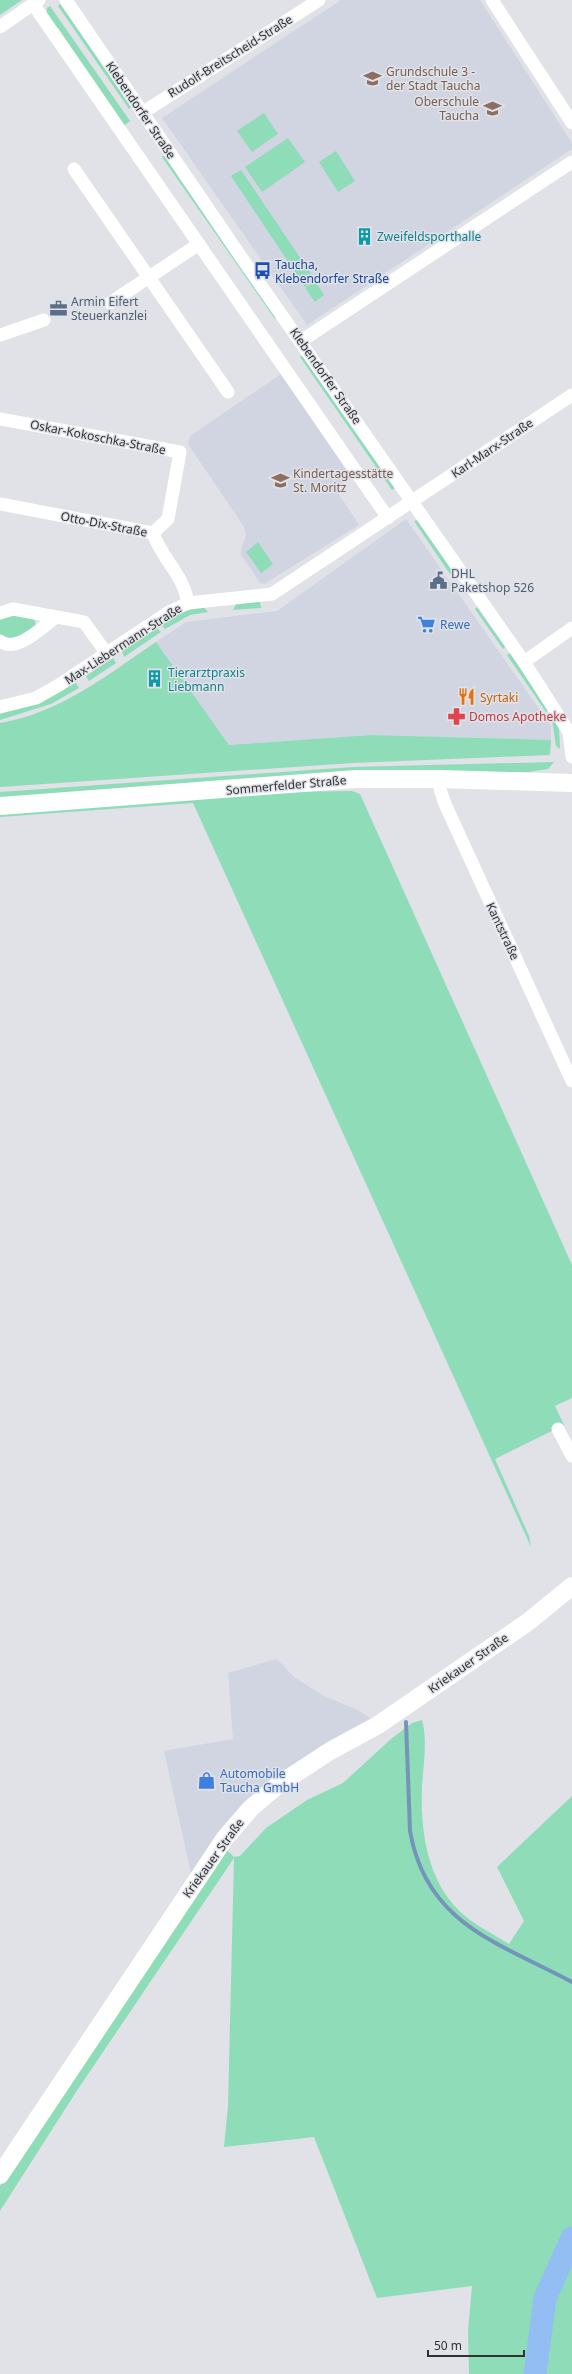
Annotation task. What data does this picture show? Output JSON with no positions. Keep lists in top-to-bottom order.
{
  "streets": {
    "street": [
      "Rudolf-Breitscheid-Straße",
      "Klebendorfer Straße",
      "Oskar-Kokoschka-Straße",
      "Karl-Marx-Straße",
      "Otto-Dix-Straße",
      "Max-Liebermann-Straße",
      "Sommerfelder Straße",
      "Kantstraße",
      "Kriekauer Straße"
    ]
  },
  "crossings": [
    ["Rudolf-Breitscheid-Straße", "Klebendorfer Straße"],
    ["Klebendorfer Straße", "Karl-Marx-Straße"],
    ["Klebendorfer Straße", "Max-Liebermann-Straße"],
    ["Oskar-Kokoschka-Straße", "Otto-Dix-Straße"],
    ["Karl-Marx-Straße", "Max-Liebermann-Straße"],
    ["Otto-Dix-Straße", "Max-Liebermann-Straße"],
    ["Sommerfelder Straße", "Kantstraße"]
  ],
  "places": {
    "school or university": ["Grundschule 3 - der Stadt Taucha", "Oberschule Taucha", "Kindertagesstätte St. Moritz"],
    "building": ["Zweifeldsporthalle", "Tierarztpraxis Liebmann"],
    "bus stop": ["Taucha, Klebendorfer Straße"],
    "office": ["Armin Eifert Steuerkanzlei"],
    "public building": ["DHL Paketshop 526"],
    "supermarket": ["Rewe"],
    "restaurant": ["Syrtaki"],
    "pharmacy": ["Domos Apotheke"],
    "shop": ["Automobile Taucha GmbH"]
  },
  "scale_bar": "50 m"
}
